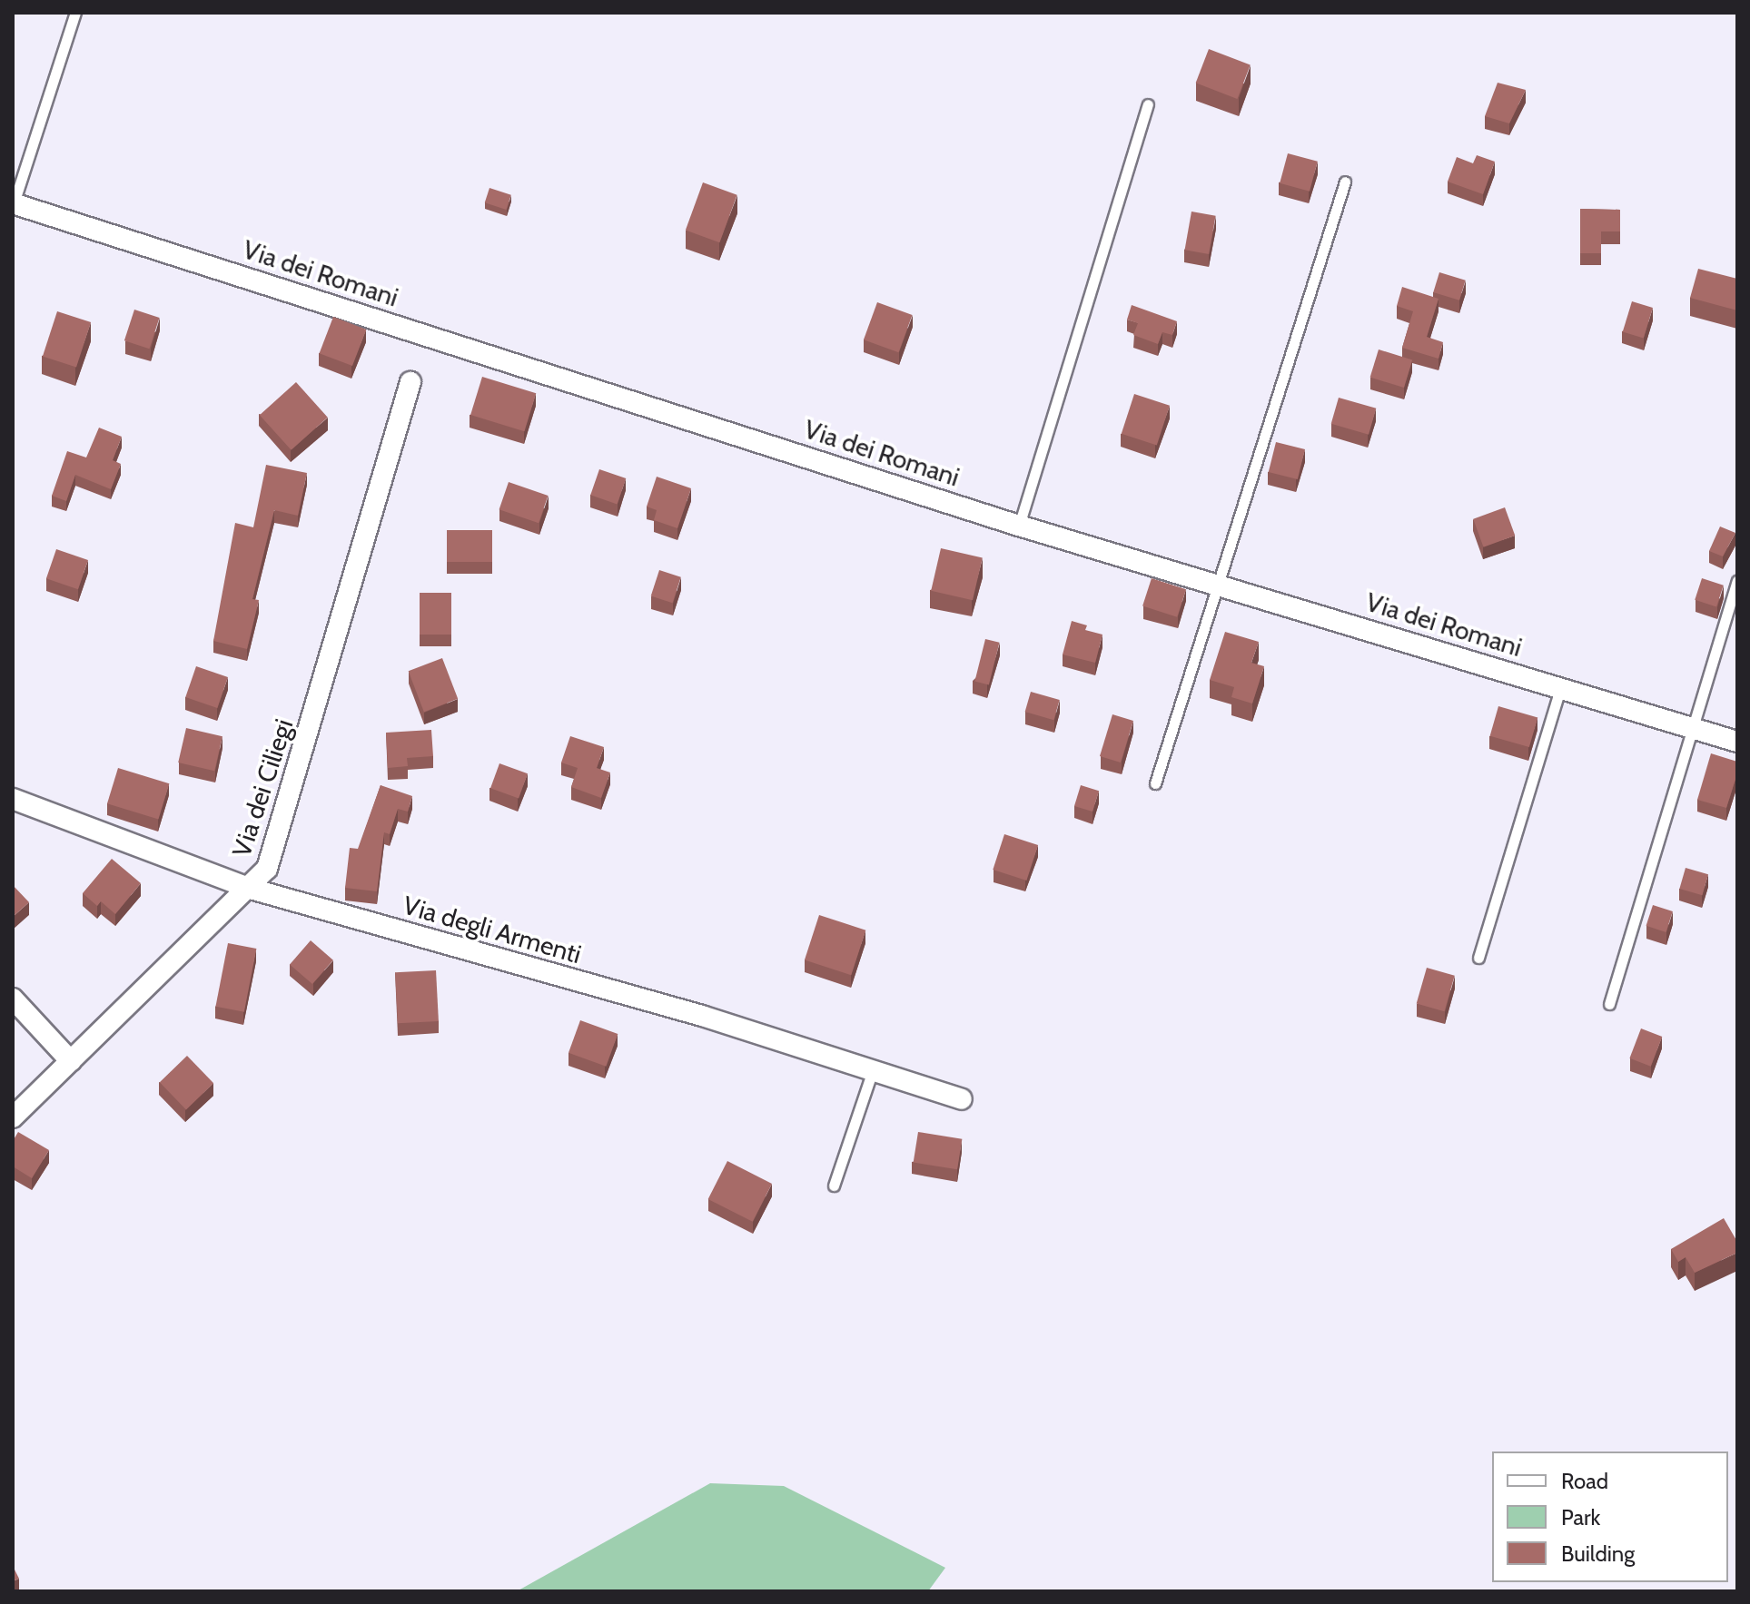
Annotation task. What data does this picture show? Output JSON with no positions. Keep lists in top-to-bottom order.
{
  "streets": {
    "street": ["Via dei Romani", "Via dei Ciliegi", "Via degli Armenti"]
  },
  "crossings": [
    ["Via dei Ciliegi", "Via degli Armenti"]
  ],
  "legend": ["Road", "Park", "Building"]
}
